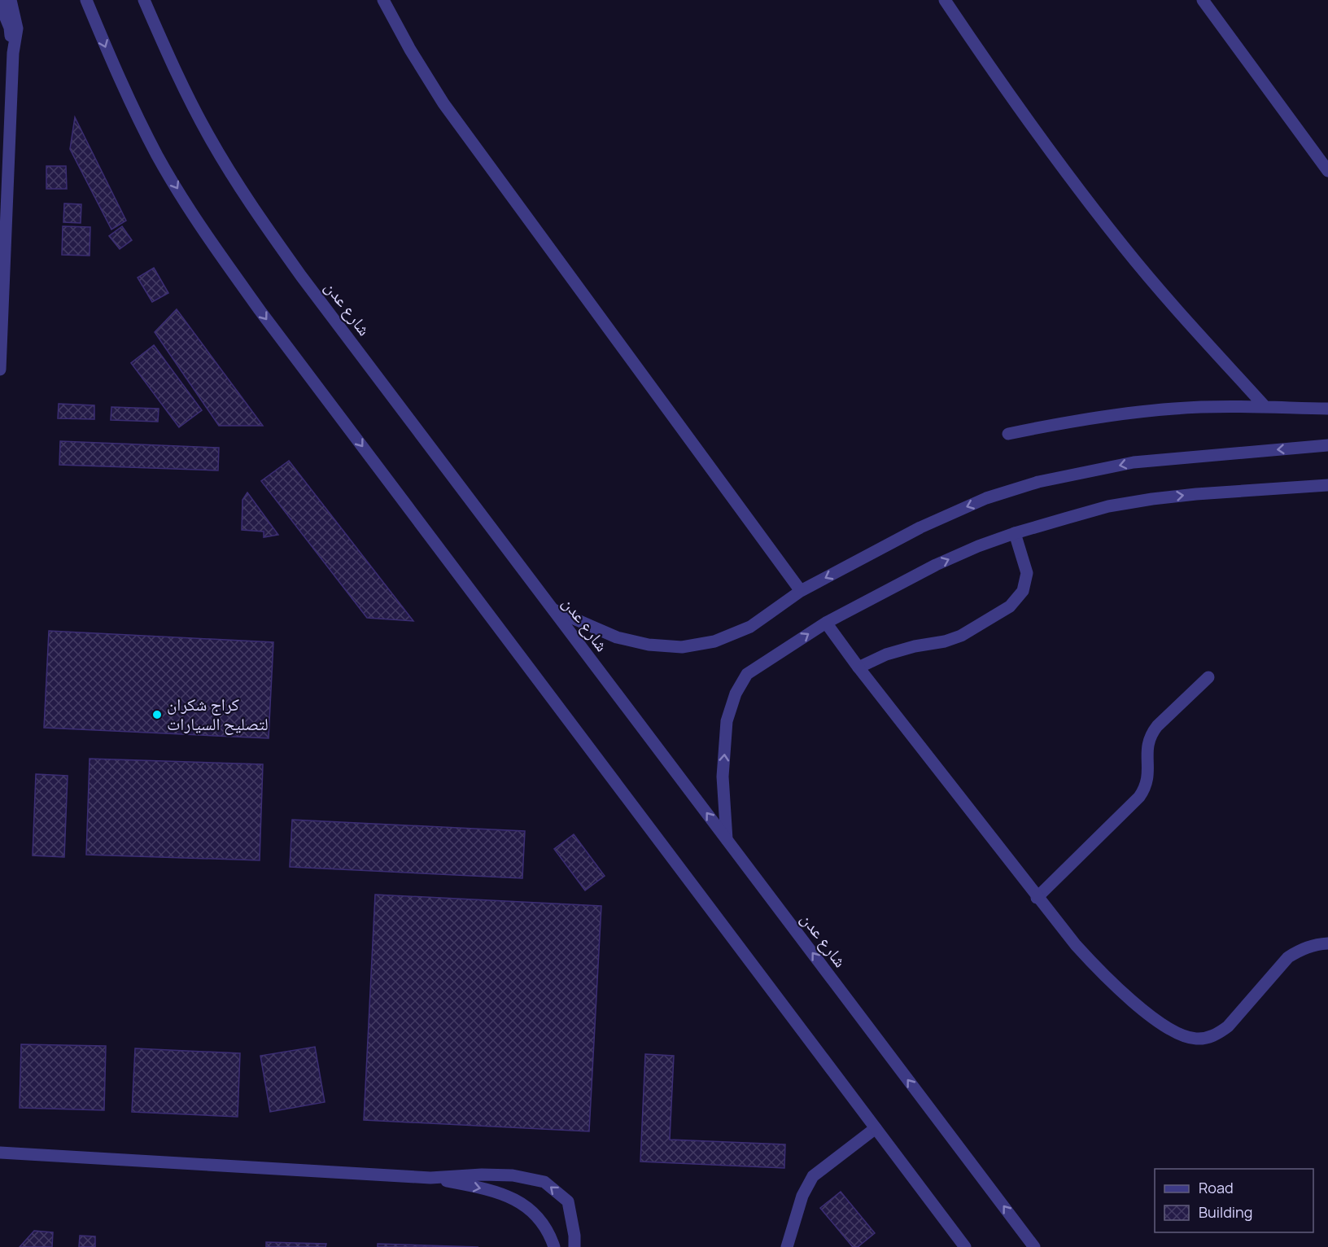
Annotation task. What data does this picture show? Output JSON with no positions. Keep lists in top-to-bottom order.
{
  "streets": {
    "street": ["شارع عدن"]
  },
  "places": ["كراج شكران لتصليح السيارات"],
  "legend": ["Road", "Building"]
}
